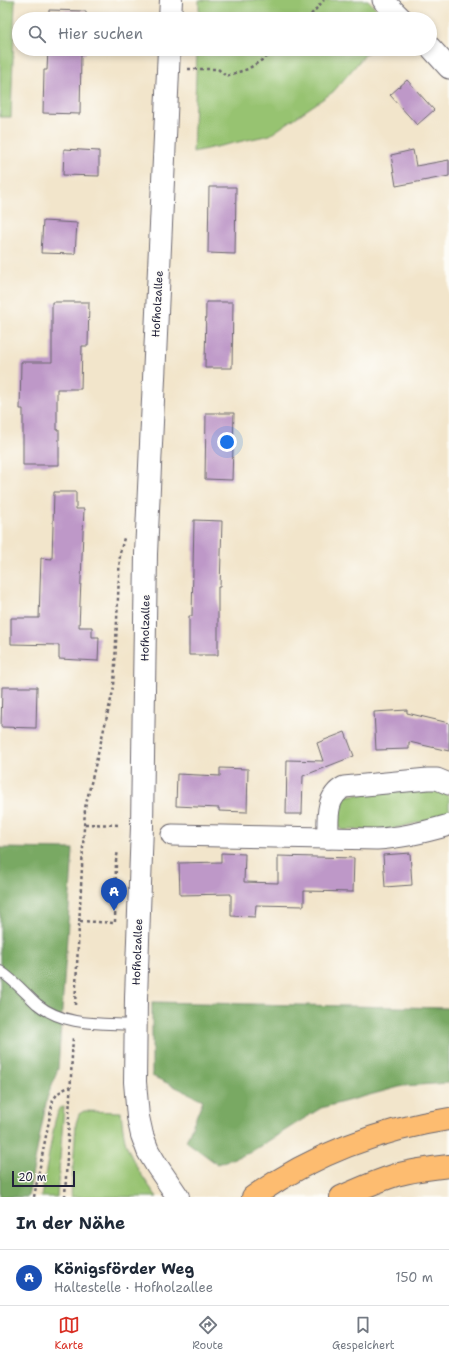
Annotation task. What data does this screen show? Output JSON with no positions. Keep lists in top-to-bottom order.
{
  "streets": {
    "street": ["Hofholzallee"]
  },
  "scale_bar": "20 m",
  "page": {
    "search": "Hier suchen",
    "pins": "A",
    "scale": "20 m",
    "heading": "In der Nähe",
    "list": [
      {
        "mark": "A",
        "name": "Königsförder Weg",
        "note": "Haltestelle · Hofholzallee",
        "value": "150 m"
      }
    ],
    "nav": ["Karte", "Route", "Gespeichert"]
  }
}
